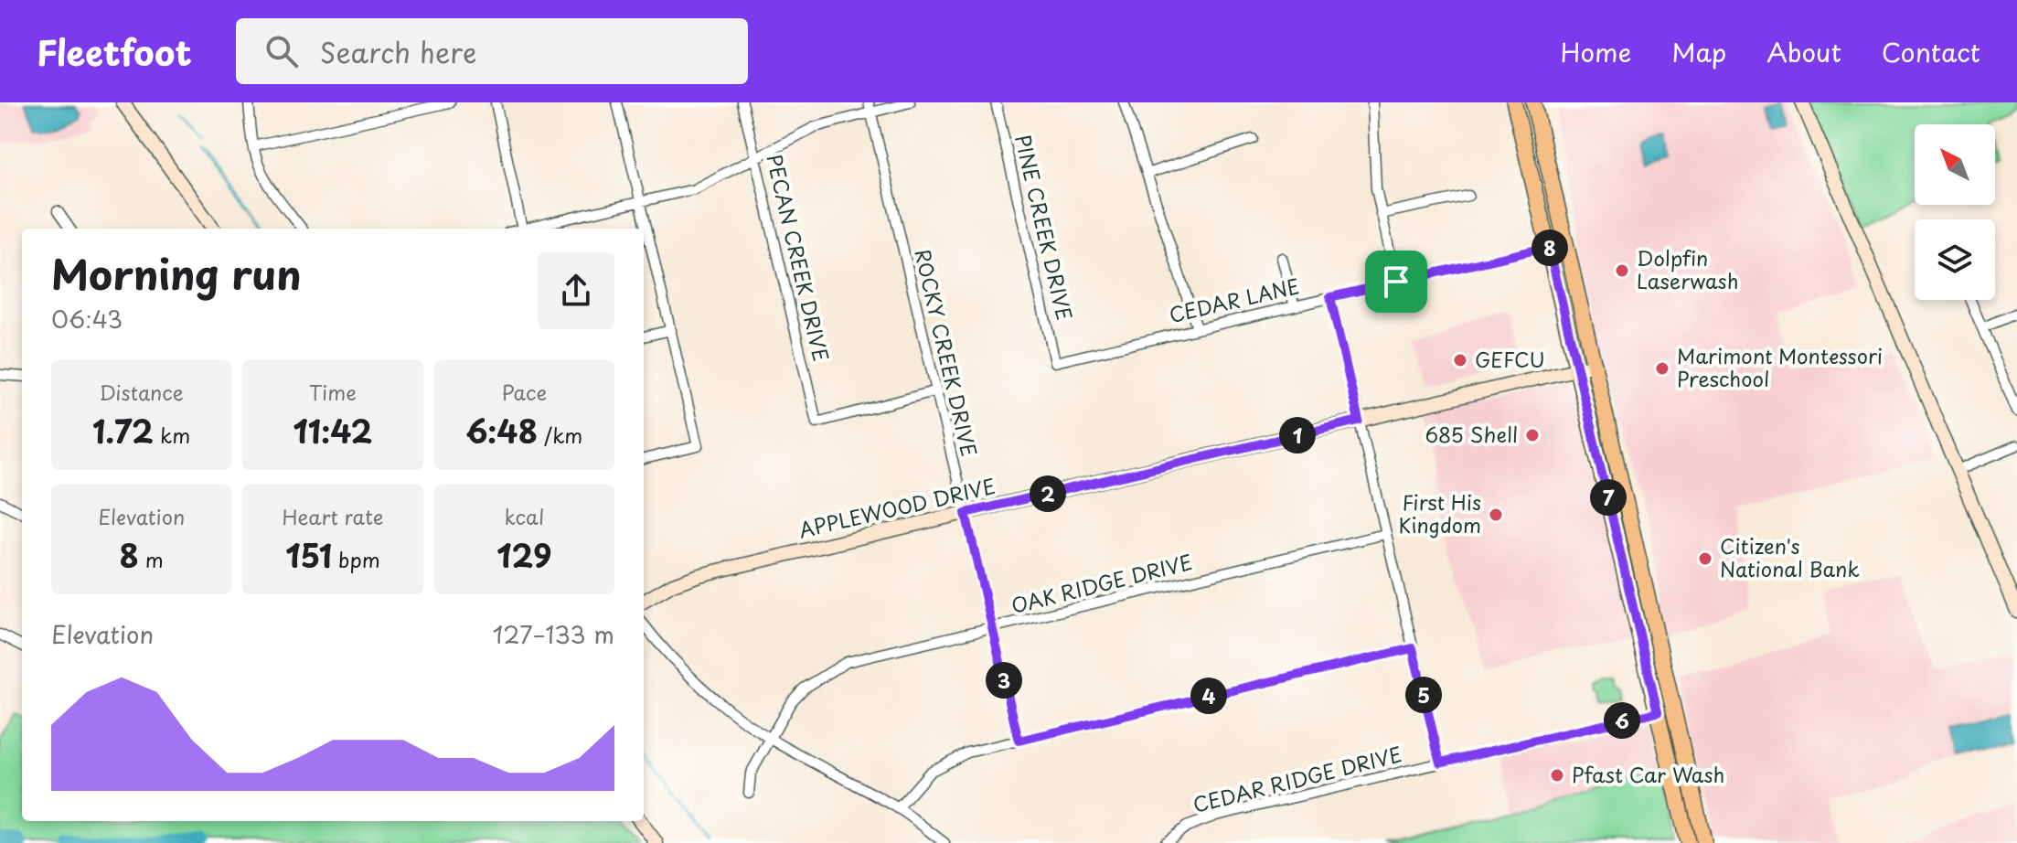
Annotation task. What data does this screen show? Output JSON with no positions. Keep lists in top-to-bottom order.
{
  "streets": {
    "street": [
      "PINE CREEK DRIVE",
      "PECAN CREEK DRIVE",
      "CEDAR LANE",
      "ROCKY CREEK DRIVE",
      "APPLEWOOD DRIVE",
      "OAK RIDGE DRIVE",
      "CEDAR RIDGE DRIVE"
    ]
  },
  "crossings": [
    ["PINE CREEK DRIVE", "CEDAR LANE"],
    ["PECAN CREEK DRIVE", "ROCKY CREEK DRIVE"],
    ["ROCKY CREEK DRIVE", "APPLEWOOD DRIVE"],
    ["ROCKY CREEK DRIVE", "OAK RIDGE DRIVE"]
  ],
  "places": [
    "Dolpfin Laserwash",
    "GEFCU",
    "Marimont Montessori Preschool",
    "685 Shell",
    "First His Kingdom",
    "Citizen's National Bank",
    "Pfast Car Wash"
  ],
  "north": "top left",
  "page": {
    "header": "Fleetfoot",
    "search": "Search here",
    "nav": [
      "Home",
      "Map",
      "About",
      "Contact"
    ],
    "heading": ["Morning run", "06:43"],
    "pins": [
      "8",
      "1",
      "2",
      "7",
      "3",
      "5",
      "4",
      "6"
    ],
    "stats": [
      ["Distance", "1.72 km"],
      ["Time", "11:42"],
      ["Pace", "6:48 /km"],
      ["Elevation", "8 m"],
      ["Heart rate", "151 bpm"],
      ["kcal", "129"]
    ],
    "chart": ["Elevation", "127–133 m"]
  }
}
